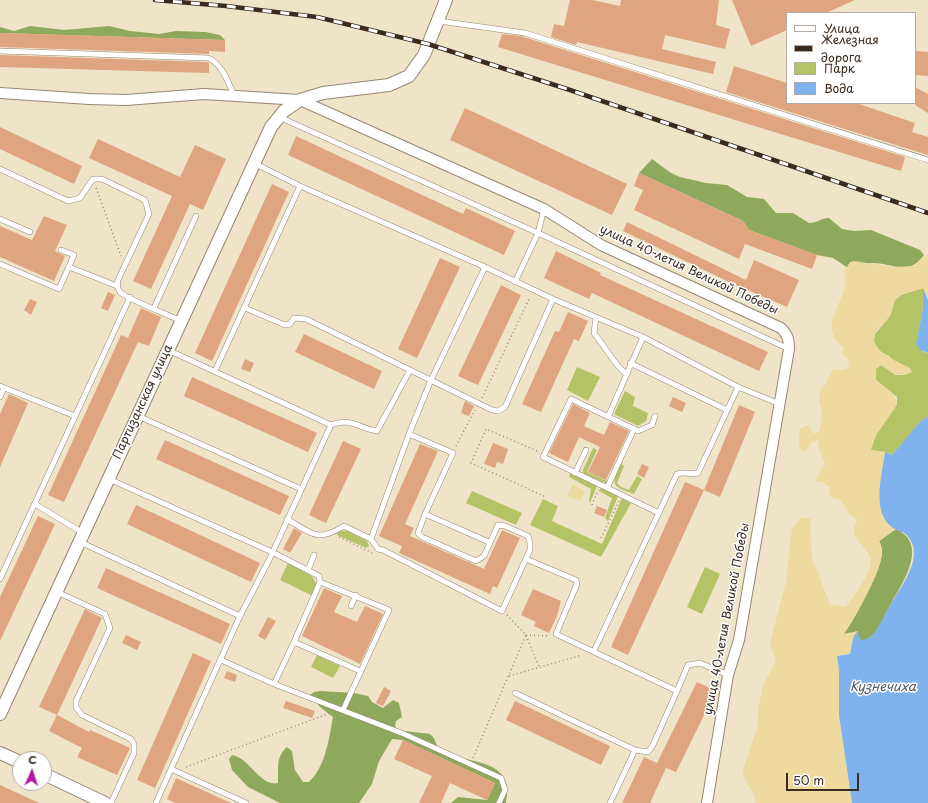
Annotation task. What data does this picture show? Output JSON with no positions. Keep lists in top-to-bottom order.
{
  "streets": {
    "street": ["улица 40-летия Великой Победы", "Партизанская улица"]
  },
  "crossings": [
    ["улица 40-летия Великой Победы", "Партизанская улица"]
  ],
  "water": ["Кузнечиха"],
  "legend": [
    "Улица",
    "Железная дорога",
    "Парк",
    "Вода"
  ],
  "scale_bar": "50 m",
  "north": "top"
}
